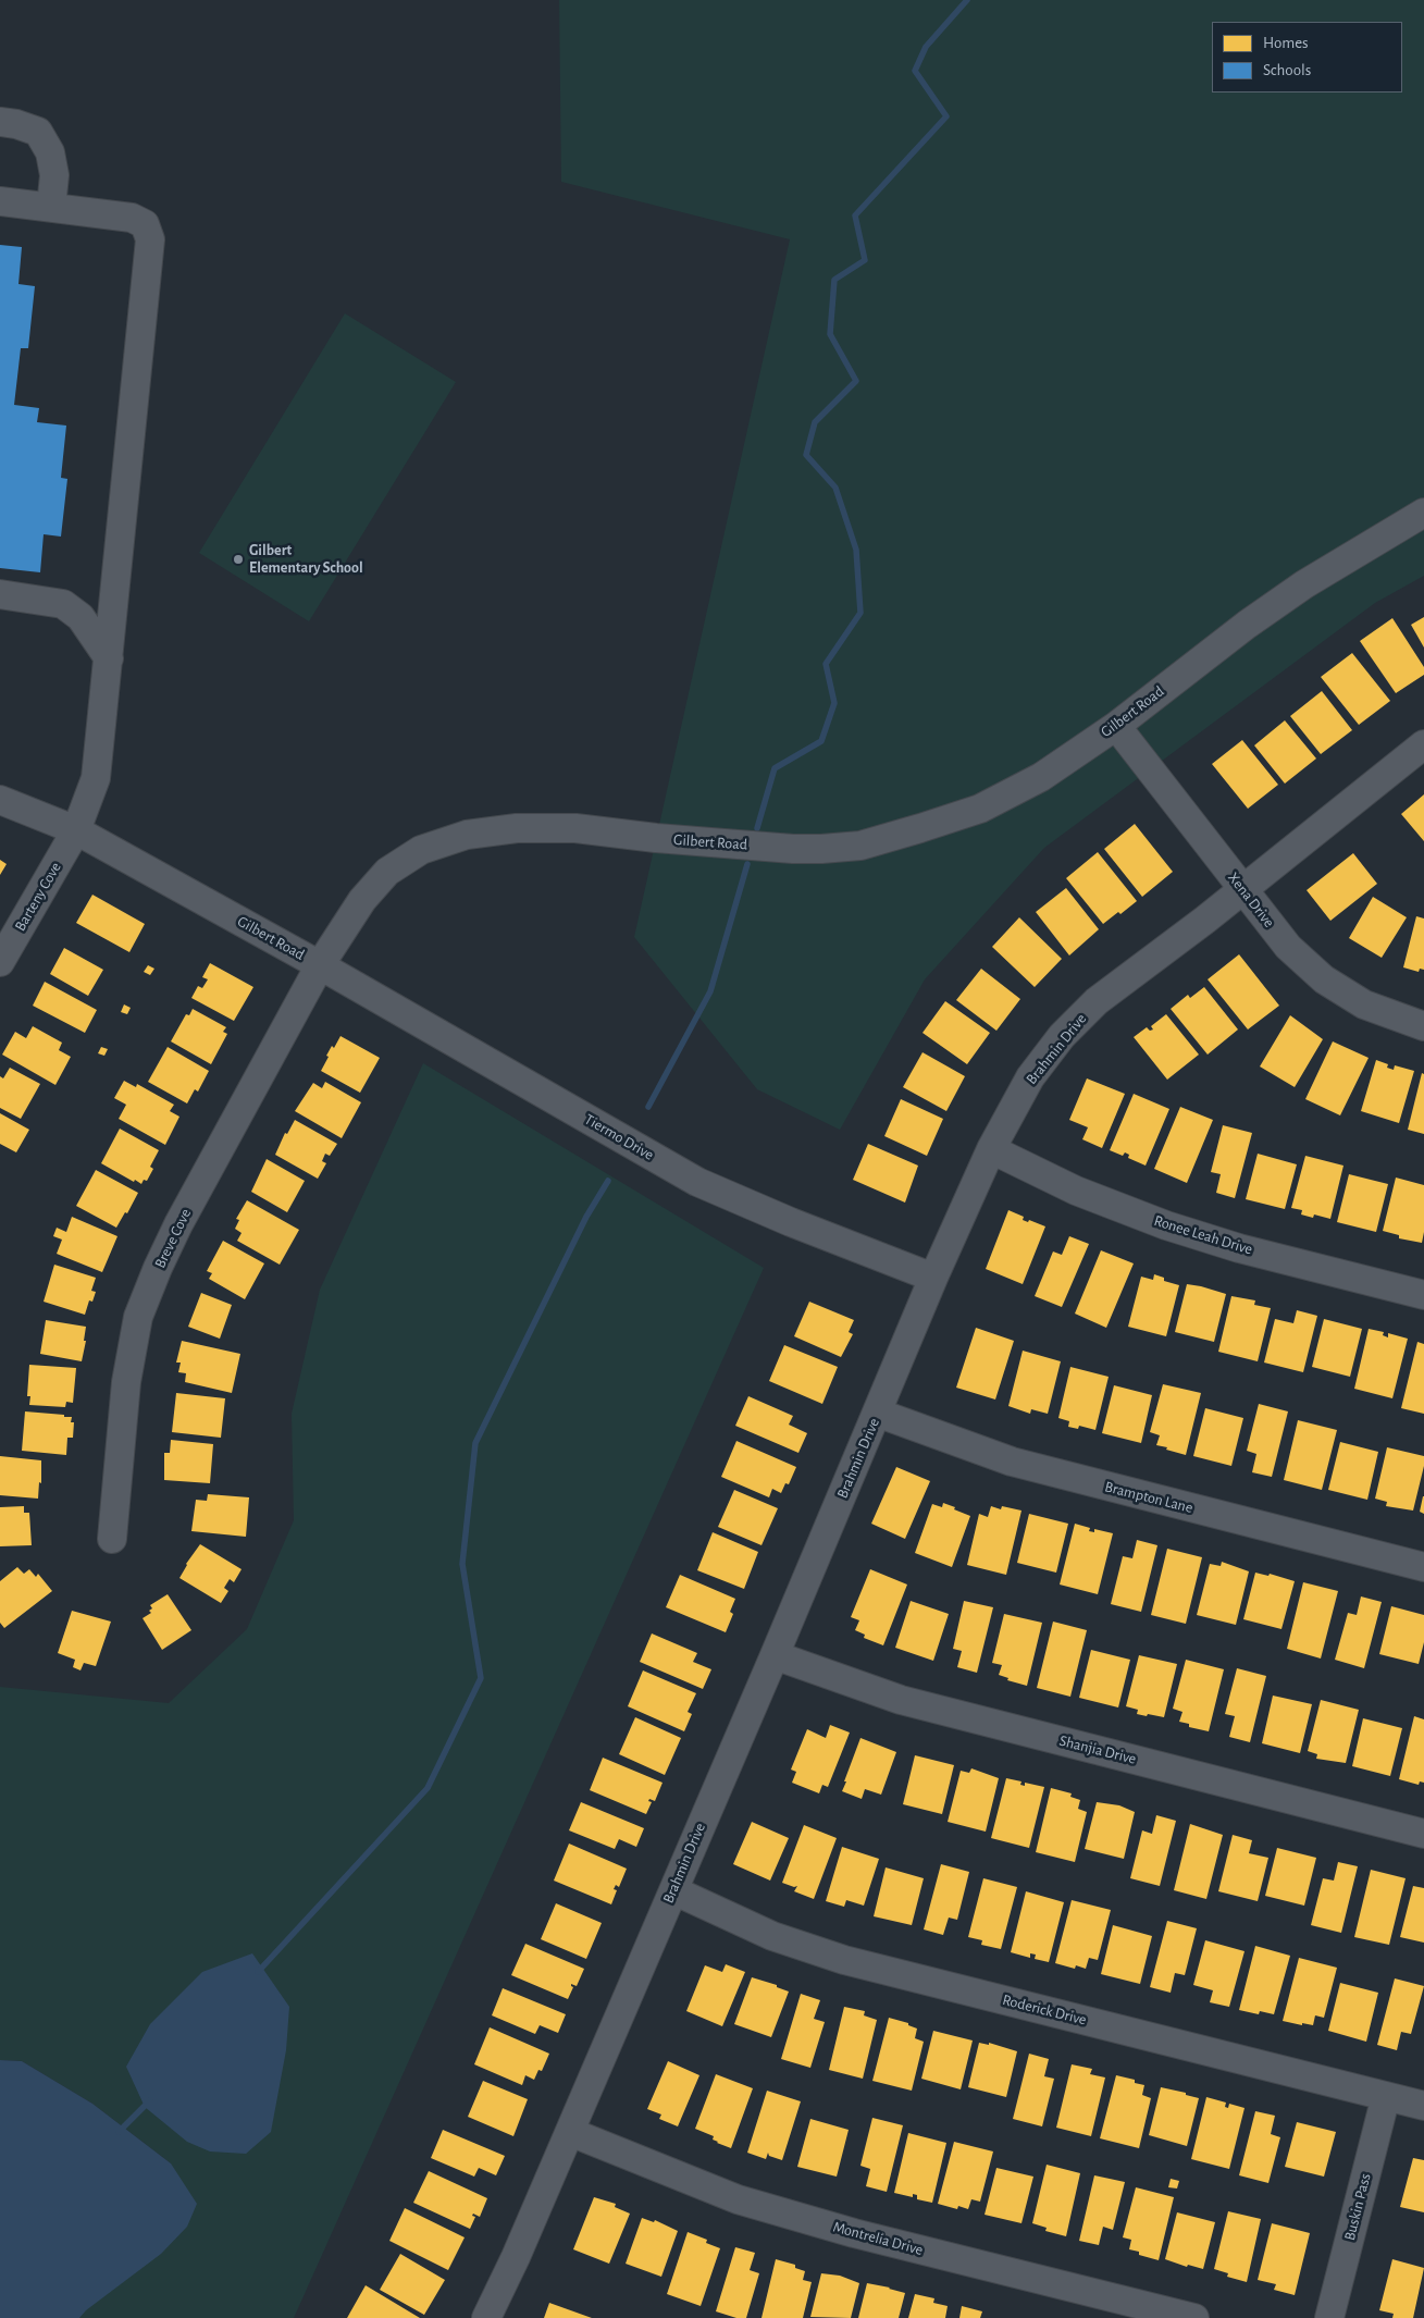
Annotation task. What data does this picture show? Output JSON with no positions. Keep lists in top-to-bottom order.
{
  "streets": {
    "street": [
      "Gilbert Road",
      "Barteny Cove",
      "Xena Drive",
      "Brahmin Drive",
      "Tiermo Drive",
      "Ronee Leah Drive",
      "Breve Cove",
      "Brampton Lane",
      "Shanjia Drive",
      "Roderick Drive",
      "Buskin Pass",
      "Montrelia Drive"
    ]
  },
  "crossings": [
    ["Gilbert Road", "Barteny Cove"],
    ["Gilbert Road", "Xena Drive"],
    ["Gilbert Road", "Tiermo Drive"],
    ["Gilbert Road", "Breve Cove"],
    ["Xena Drive", "Brahmin Drive"],
    ["Brahmin Drive", "Tiermo Drive"],
    ["Brahmin Drive", "Ronee Leah Drive"],
    ["Brahmin Drive", "Brampton Lane"],
    ["Brahmin Drive", "Shanjia Drive"],
    ["Brahmin Drive", "Roderick Drive"],
    ["Brahmin Drive", "Montrelia Drive"],
    ["Tiermo Drive", "Breve Cove"],
    ["Roderick Drive", "Buskin Pass"]
  ],
  "places": ["Gilbert Elementary School"],
  "legend": ["Homes", "Schools"]
}
